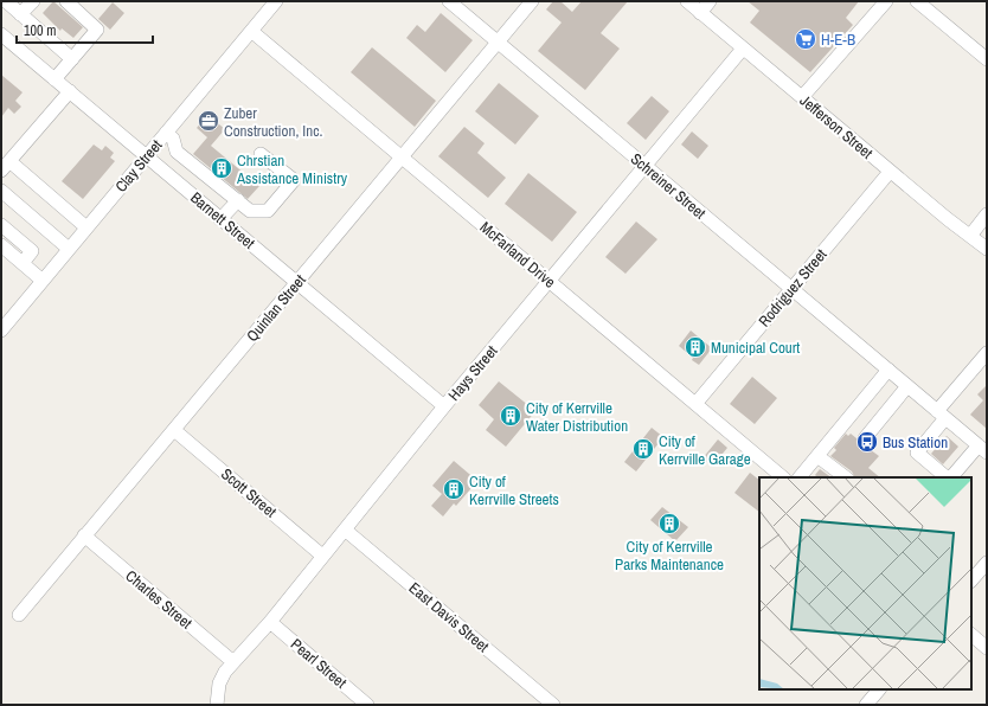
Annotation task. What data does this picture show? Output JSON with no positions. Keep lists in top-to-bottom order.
{
  "streets": {
    "street": [
      "Jefferson Street",
      "Clay Street",
      "Schreiner Street",
      "Barnett Street",
      "McFarland Drive",
      "Rodriguez Street",
      "Quinlan Street",
      "Hays Street",
      "Scott Street",
      "Charles Street",
      "East Davis Street",
      "Pearl Street"
    ]
  },
  "crossings": [
    ["Jefferson Street", "Rodriguez Street"],
    ["Jefferson Street", "Hays Street"],
    ["Clay Street", "Barnett Street"],
    ["Clay Street", "McFarland Drive"],
    ["Schreiner Street", "Rodriguez Street"],
    ["Schreiner Street", "Quinlan Street"],
    ["Schreiner Street", "Hays Street"],
    ["Barnett Street", "Quinlan Street"],
    ["Barnett Street", "Hays Street"],
    ["McFarland Drive", "Rodriguez Street"],
    ["McFarland Drive", "Quinlan Street"],
    ["McFarland Drive", "Hays Street"],
    ["Quinlan Street", "Scott Street"],
    ["Quinlan Street", "Charles Street"],
    ["Hays Street", "Scott Street"],
    ["Hays Street", "Charles Street"],
    ["Hays Street", "East Davis Street"],
    ["Hays Street", "Pearl Street"]
  ],
  "places": {
    "supermarket": ["H-E-B"],
    "office": ["Zuber Construction, Inc."],
    "building": [
      "Chrstian Assistance Ministry",
      "Municipal Court",
      "City of Kerrville Water Distribution",
      "City of Kerrville Garage",
      "City of Kerrville Streets",
      "City of Kerrville Parks Maintenance"
    ],
    "bus stop": ["Bus Station"]
  },
  "scale_bar": "100 m"
}
